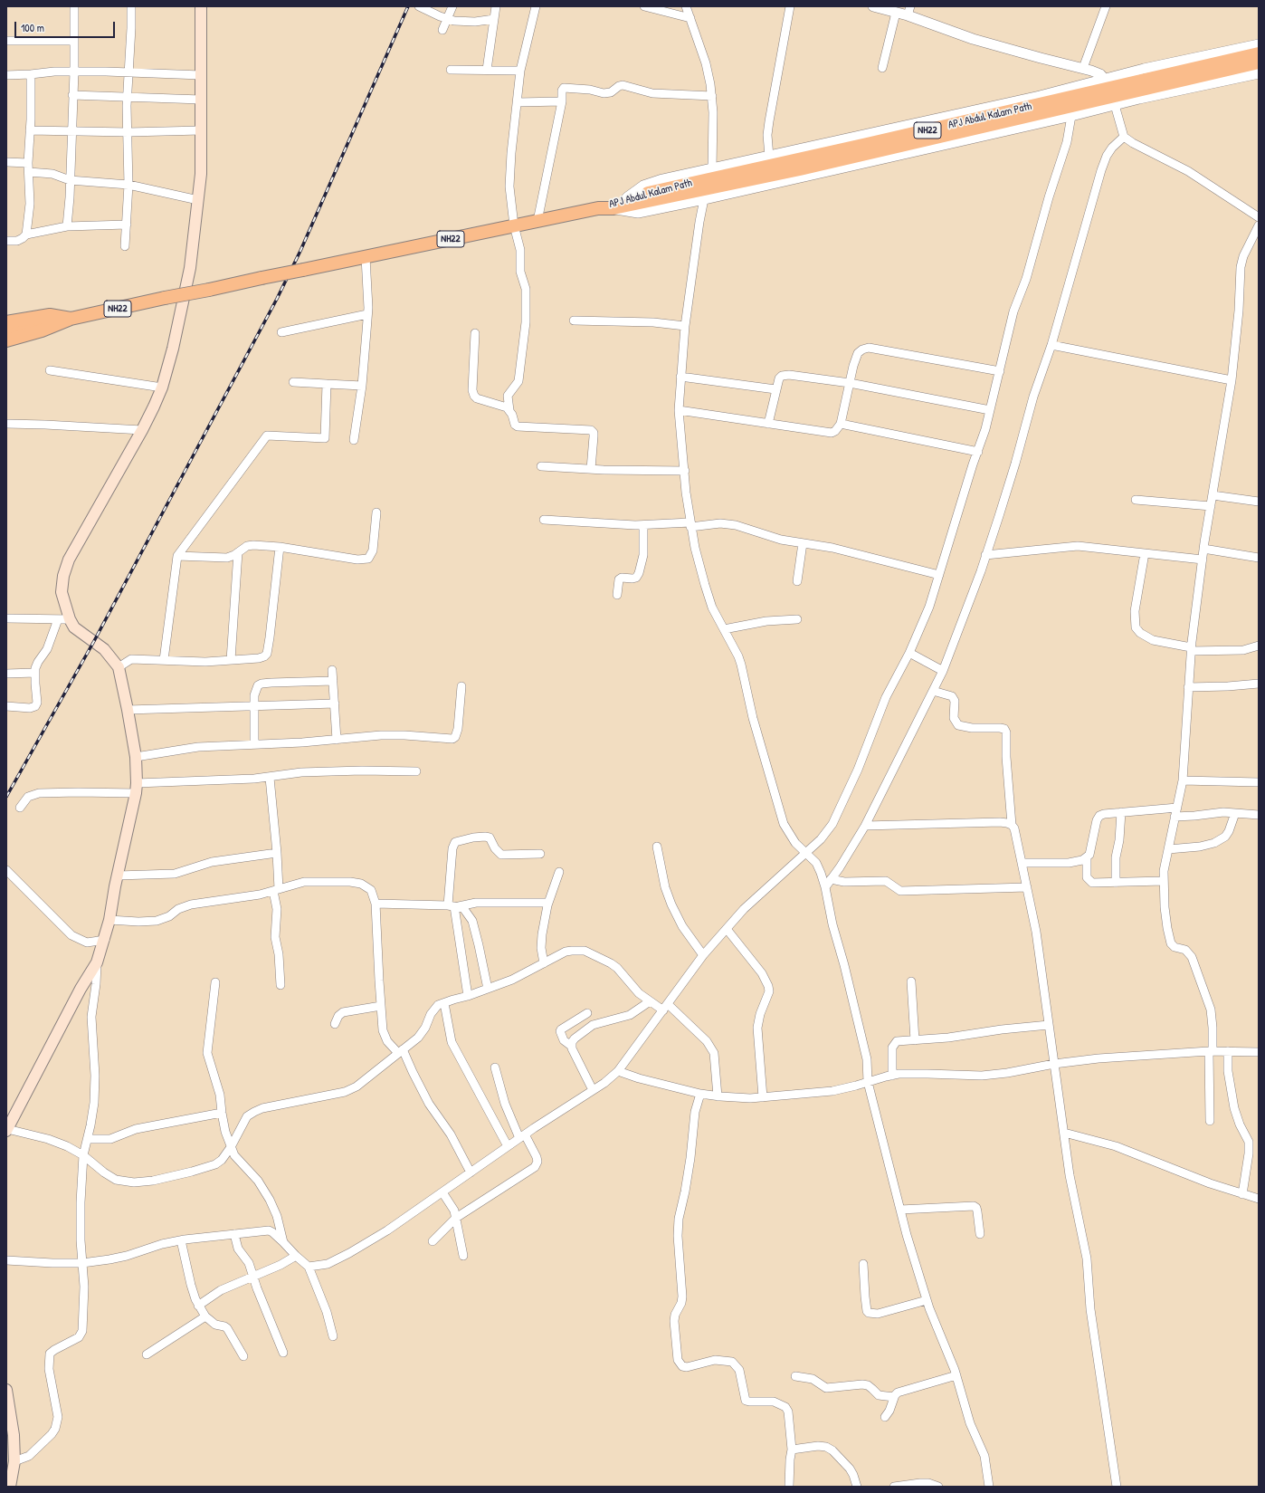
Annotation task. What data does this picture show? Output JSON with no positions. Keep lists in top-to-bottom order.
{
  "streets": {
    "highway": ["APJ Abdul Kalam Path", "NH22"]
  },
  "crossings": [
    ["APJ Abdul Kalam Path", "NH22"]
  ],
  "scale_bar": "100 m"
}
